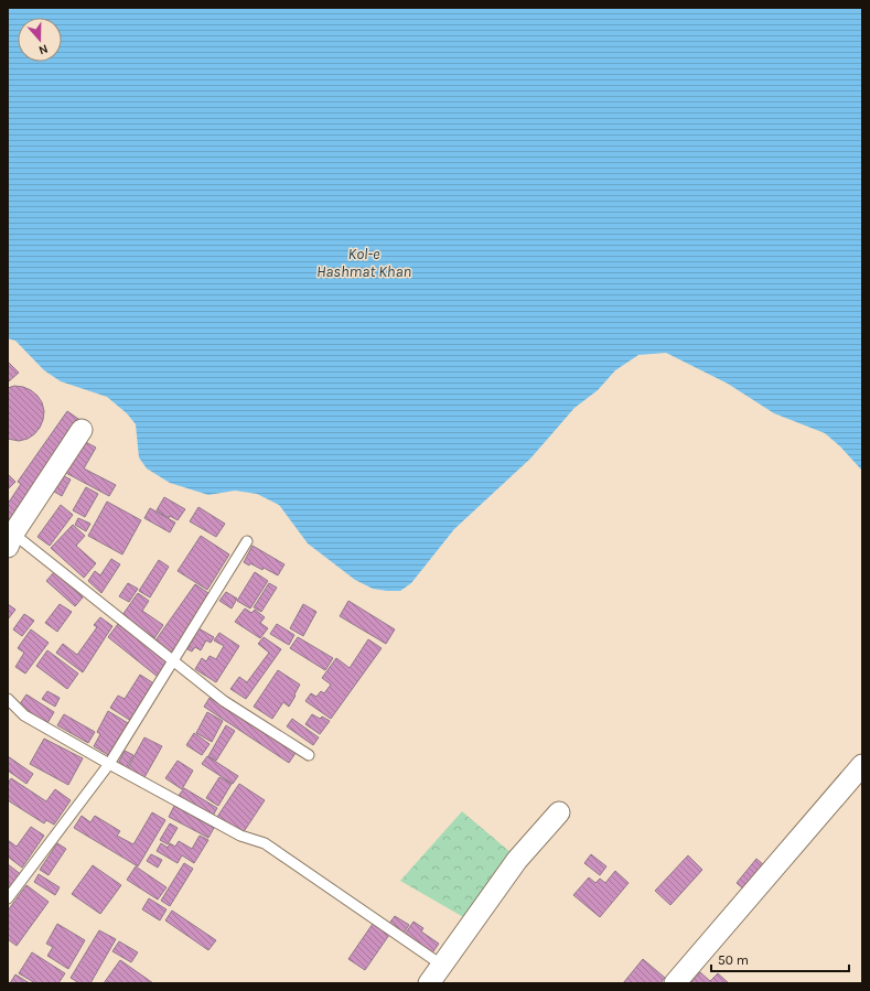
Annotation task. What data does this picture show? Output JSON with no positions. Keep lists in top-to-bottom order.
{
  "water": ["Kol-e Hashmat Khan"],
  "scale_bar": "50 m",
  "north": "bottom"
}
